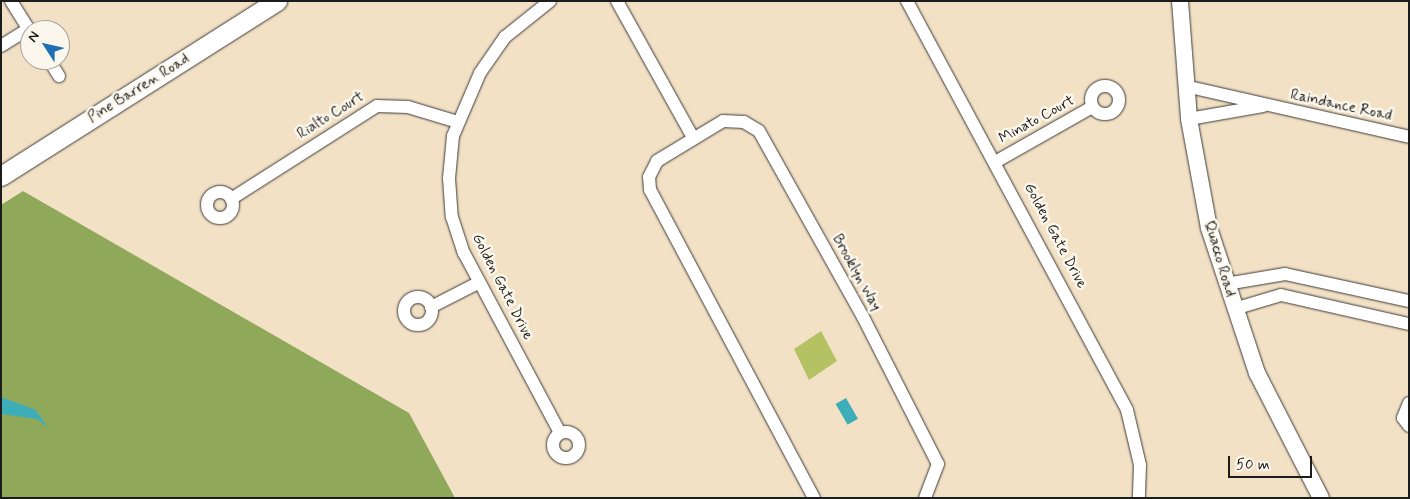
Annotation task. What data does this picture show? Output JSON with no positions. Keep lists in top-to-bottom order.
{
  "streets": {
    "main road": ["Pine Barren Road"],
    "street": [
      "Raindance Road",
      "Rialto Court",
      "Minato Court",
      "Golden Gate Drive",
      "Quacco Road",
      "Brooklyn Way"
    ]
  },
  "crossings": [
    ["Raindance Road", "Quacco Road"],
    ["Rialto Court", "Golden Gate Drive"],
    ["Minato Court", "Golden Gate Drive"]
  ],
  "scale_bar": "50 m",
  "north": "top left"
}
